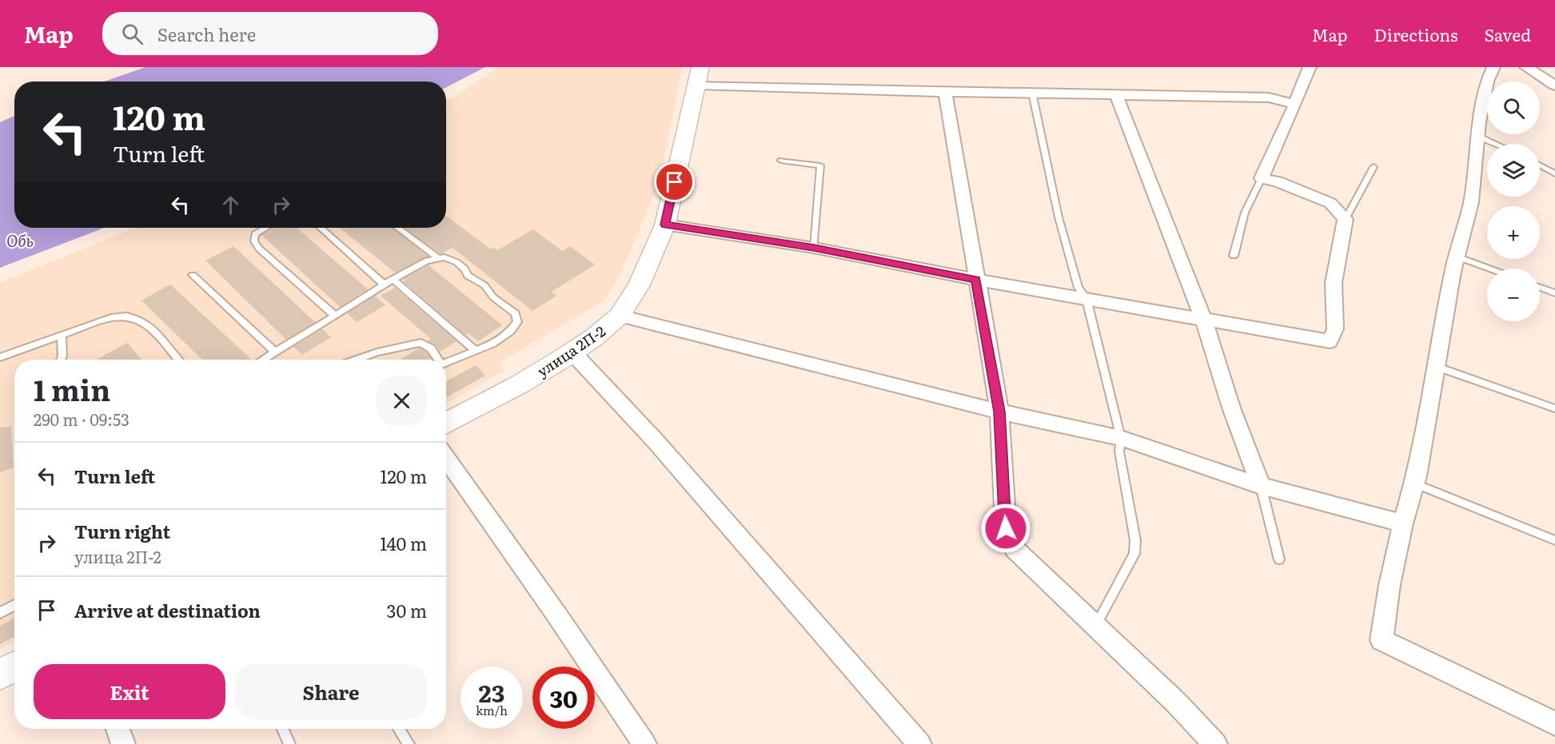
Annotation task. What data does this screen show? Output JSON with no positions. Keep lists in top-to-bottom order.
{
  "streets": {
    "main road": ["улица 2П-2"]
  },
  "water": ["Обь"],
  "page": {
    "header": "Map",
    "search": "Search here",
    "nav": ["Map", "Directions", "Saved"],
    "map_buttons": ["+", "−"],
    "turn": ["120 m", "Turn left"],
    "heading": ["1 min", "290 m · 09:53"],
    "list": [
      {
        "name": "Turn left",
        "value": "120 m"
      },
      {
        "name": "Turn right",
        "note": "улица 2П-2",
        "value": "140 m"
      },
      {
        "name": "Arrive at destination",
        "value": "30 m"
      }
    ],
    "buttons": ["Exit", "Share"],
    "speed": "23 km/h",
    "limit": "30"
  }
}
